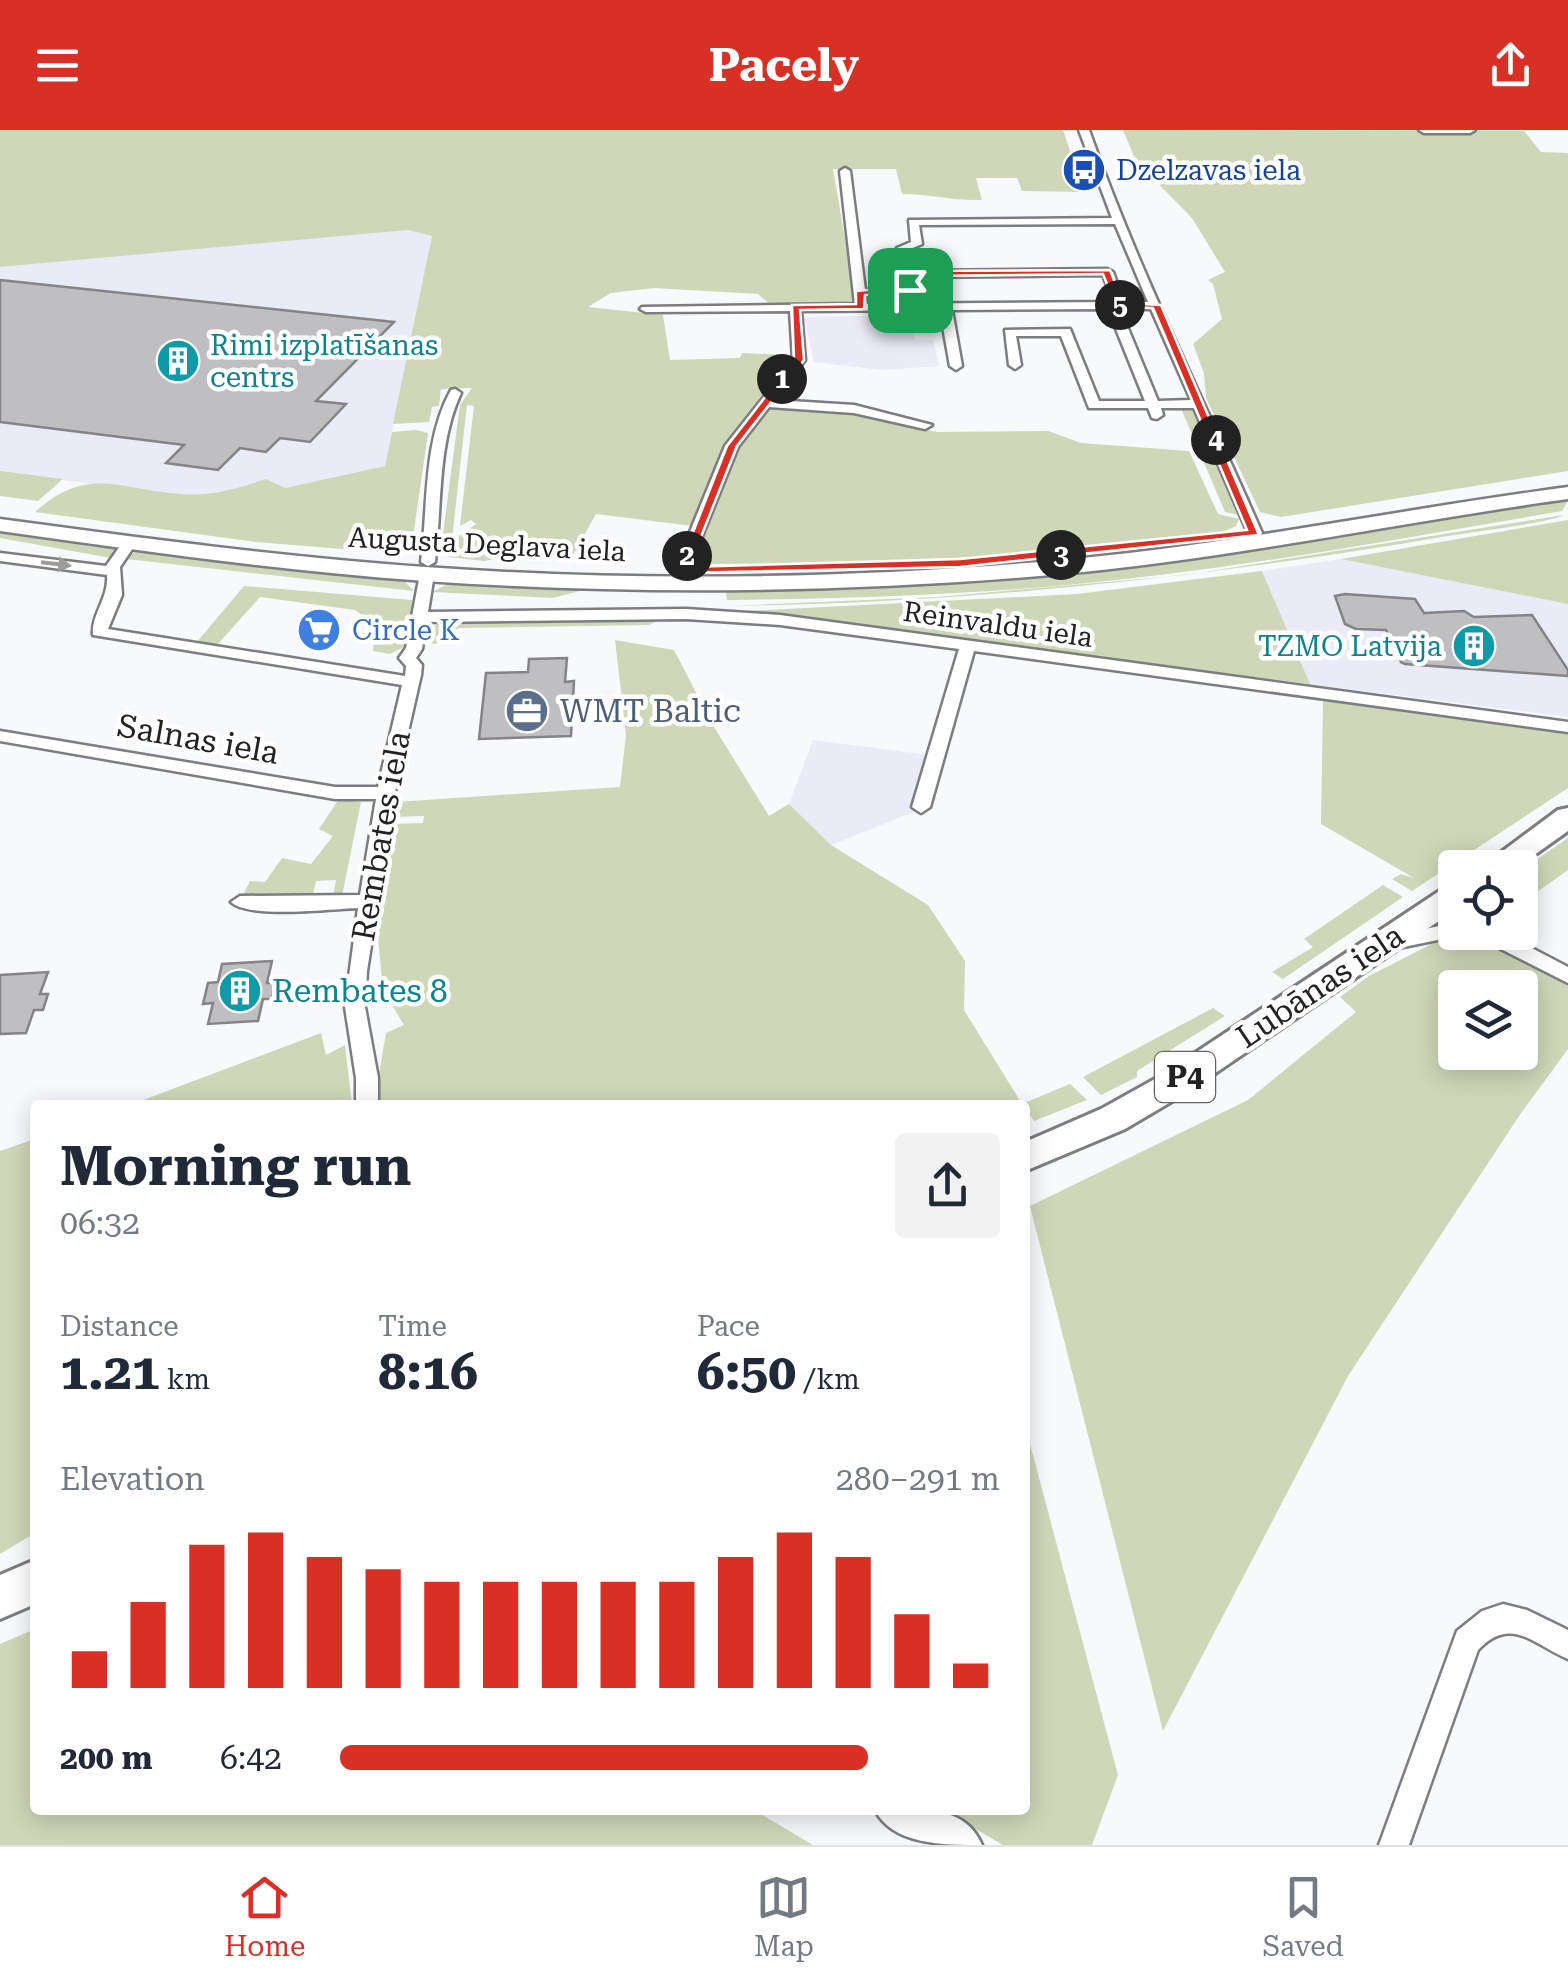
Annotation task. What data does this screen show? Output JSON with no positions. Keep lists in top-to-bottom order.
{
  "streets": {
    "main road": ["Augusta Deglava iela", "Lubānas iela", "P4"],
    "street": ["Reinvaldu iela", "Salnas iela", "Rembates iela"]
  },
  "crossings": [
    ["Augusta Deglava iela", "Rembates iela"],
    ["Reinvaldu iela", "Rembates iela"],
    ["Salnas iela", "Rembates iela"]
  ],
  "places": {
    "bus stop": ["Dzelzavas iela"],
    "building": ["Rimi izplatīšanas centrs", "TZMO Latvija", "Rembates 8"],
    "supermarket": ["Circle K"],
    "office": ["WMT Baltic"]
  },
  "page": {
    "header": "Pacely",
    "pins": [
      "5",
      "1",
      "4",
      "3",
      "2"
    ],
    "heading": ["Morning run", "06:32"],
    "stats": [
      ["Distance", "1.21 km"],
      ["Time", "8:16"],
      ["Pace", "6:50 /km"]
    ],
    "chart": ["Elevation", "280–291 m"],
    "list": [
      {
        "name": "200 m",
        "note": "6:42"
      }
    ],
    "tabs": ["Home", "Map", "Saved"]
  }
}
